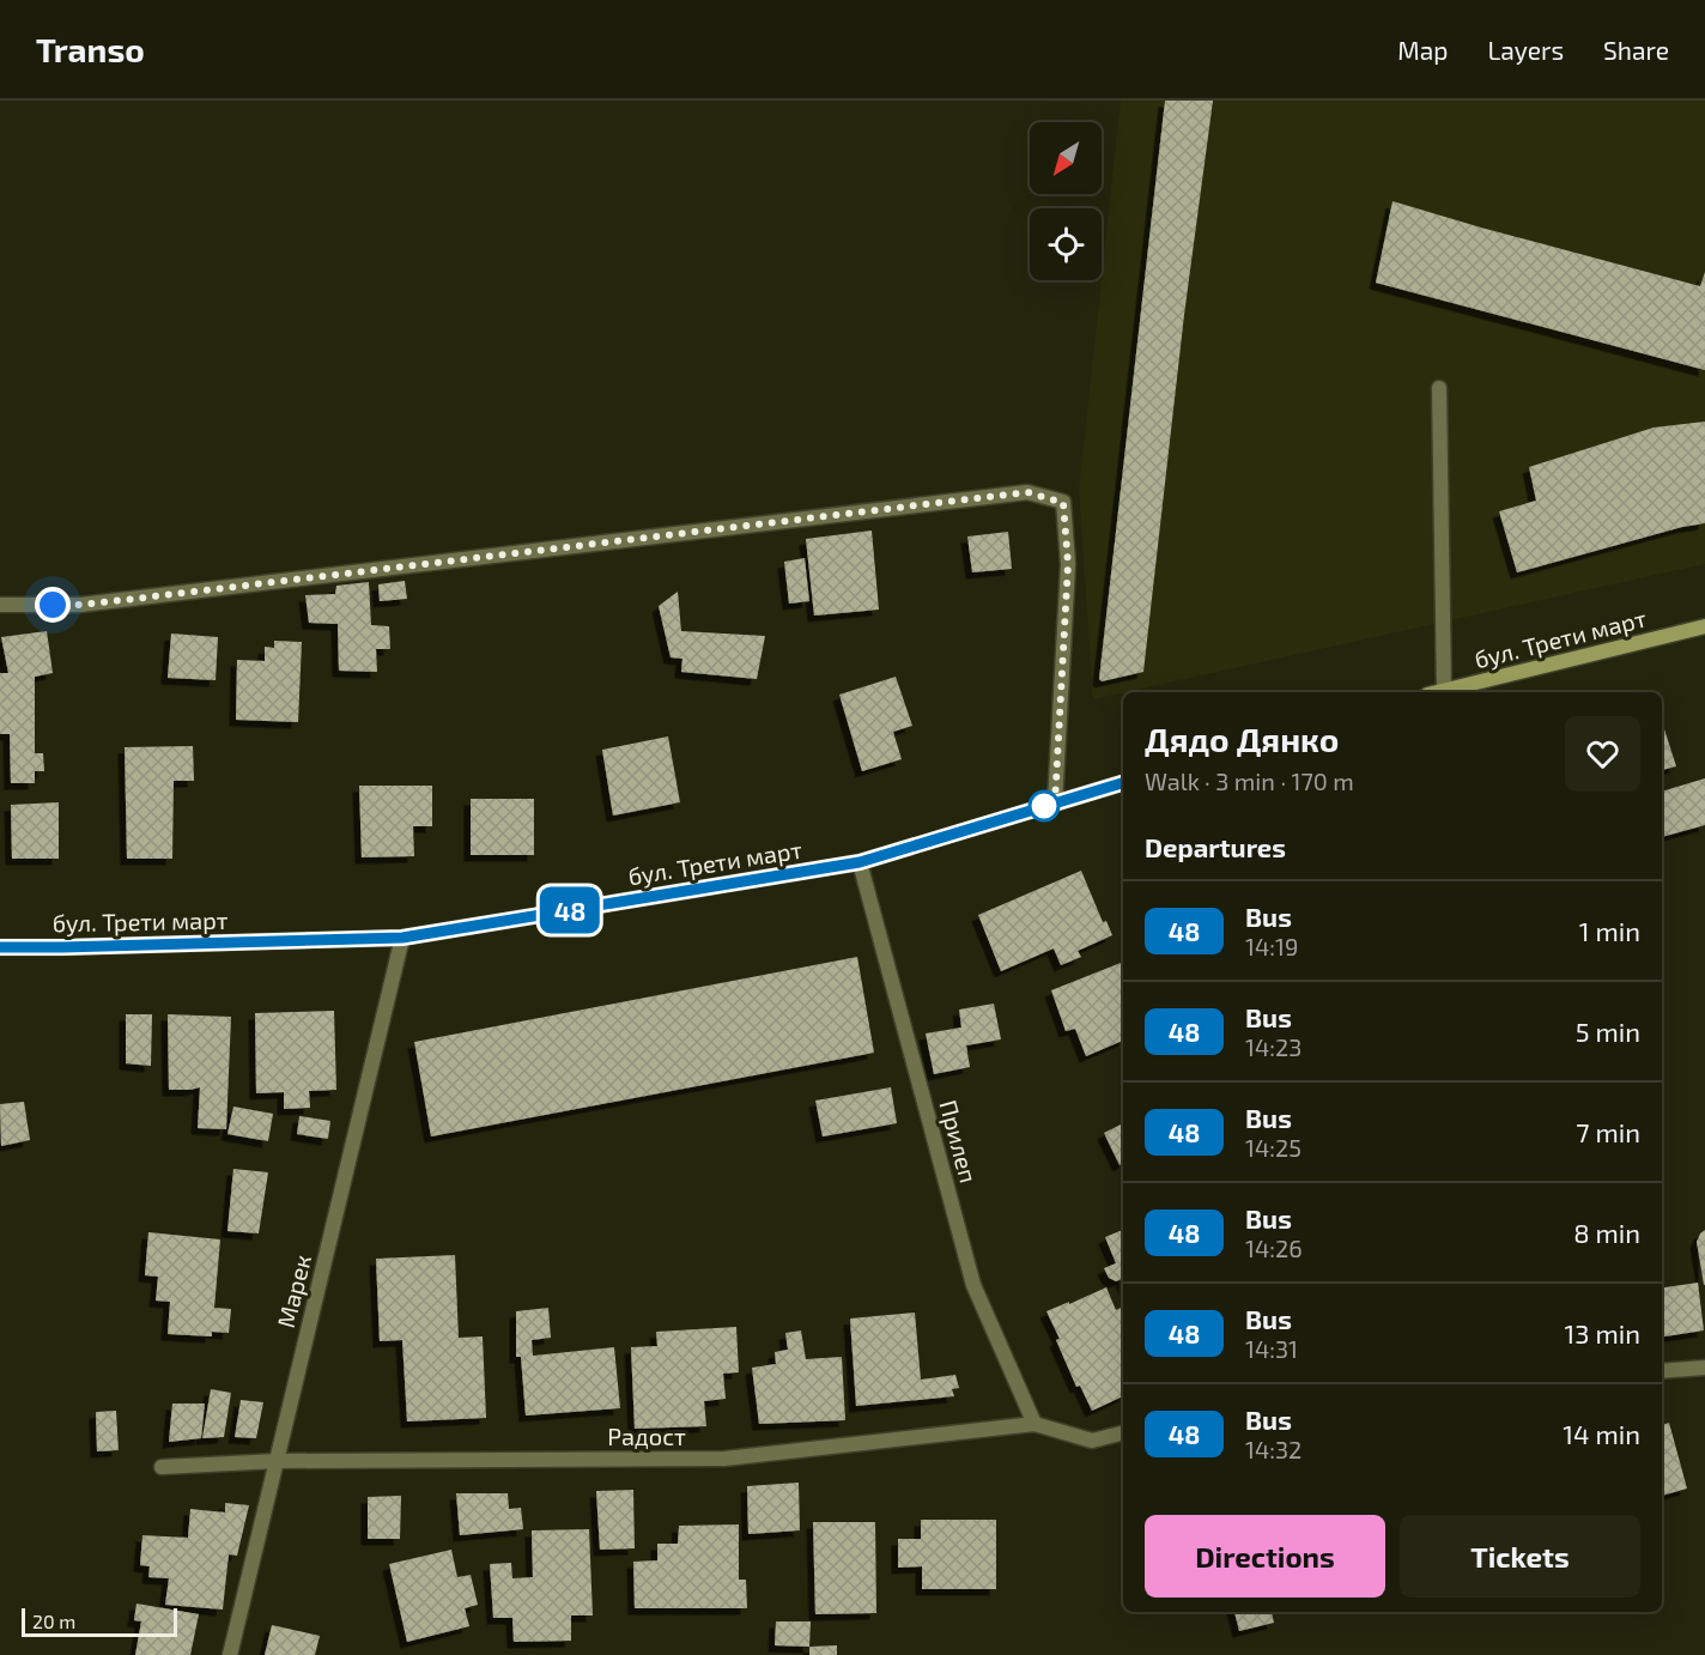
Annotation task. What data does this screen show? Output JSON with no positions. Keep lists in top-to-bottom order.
{
  "streets": {
    "street": [
      "бул. Трети март",
      "Прилеп",
      "Марек",
      "Радост"
    ]
  },
  "crossings": [
    ["бул. Трети март", "Прилеп"],
    ["бул. Трети март", "Марек"],
    ["Прилеп", "Радост"],
    ["Марек", "Радост"]
  ],
  "lines": ["bus line 48"],
  "scale_bar": "20 m",
  "north": "bottom left",
  "page": {
    "header": "Transo",
    "nav": ["Map", "Layers", "Share"],
    "on_map": "48",
    "heading": [
      ["Дядо Дянко", "Walk · 3 min · 170 m"],
      "Departures"
    ],
    "list": [
      {
        "mark": "48",
        "name": "Bus",
        "note": "14:19",
        "value": "1 min"
      },
      {
        "mark": "48",
        "name": "Bus",
        "note": "14:23",
        "value": "5 min"
      },
      {
        "mark": "48",
        "name": "Bus",
        "note": "14:25",
        "value": "7 min"
      },
      {
        "mark": "48",
        "name": "Bus",
        "note": "14:26",
        "value": "8 min"
      },
      {
        "mark": "48",
        "name": "Bus",
        "note": "14:31",
        "value": "13 min"
      },
      {
        "mark": "48",
        "name": "Bus",
        "note": "14:32",
        "value": "14 min"
      }
    ],
    "buttons": ["Directions", "Tickets"],
    "scale": "20 m"
  }
}
